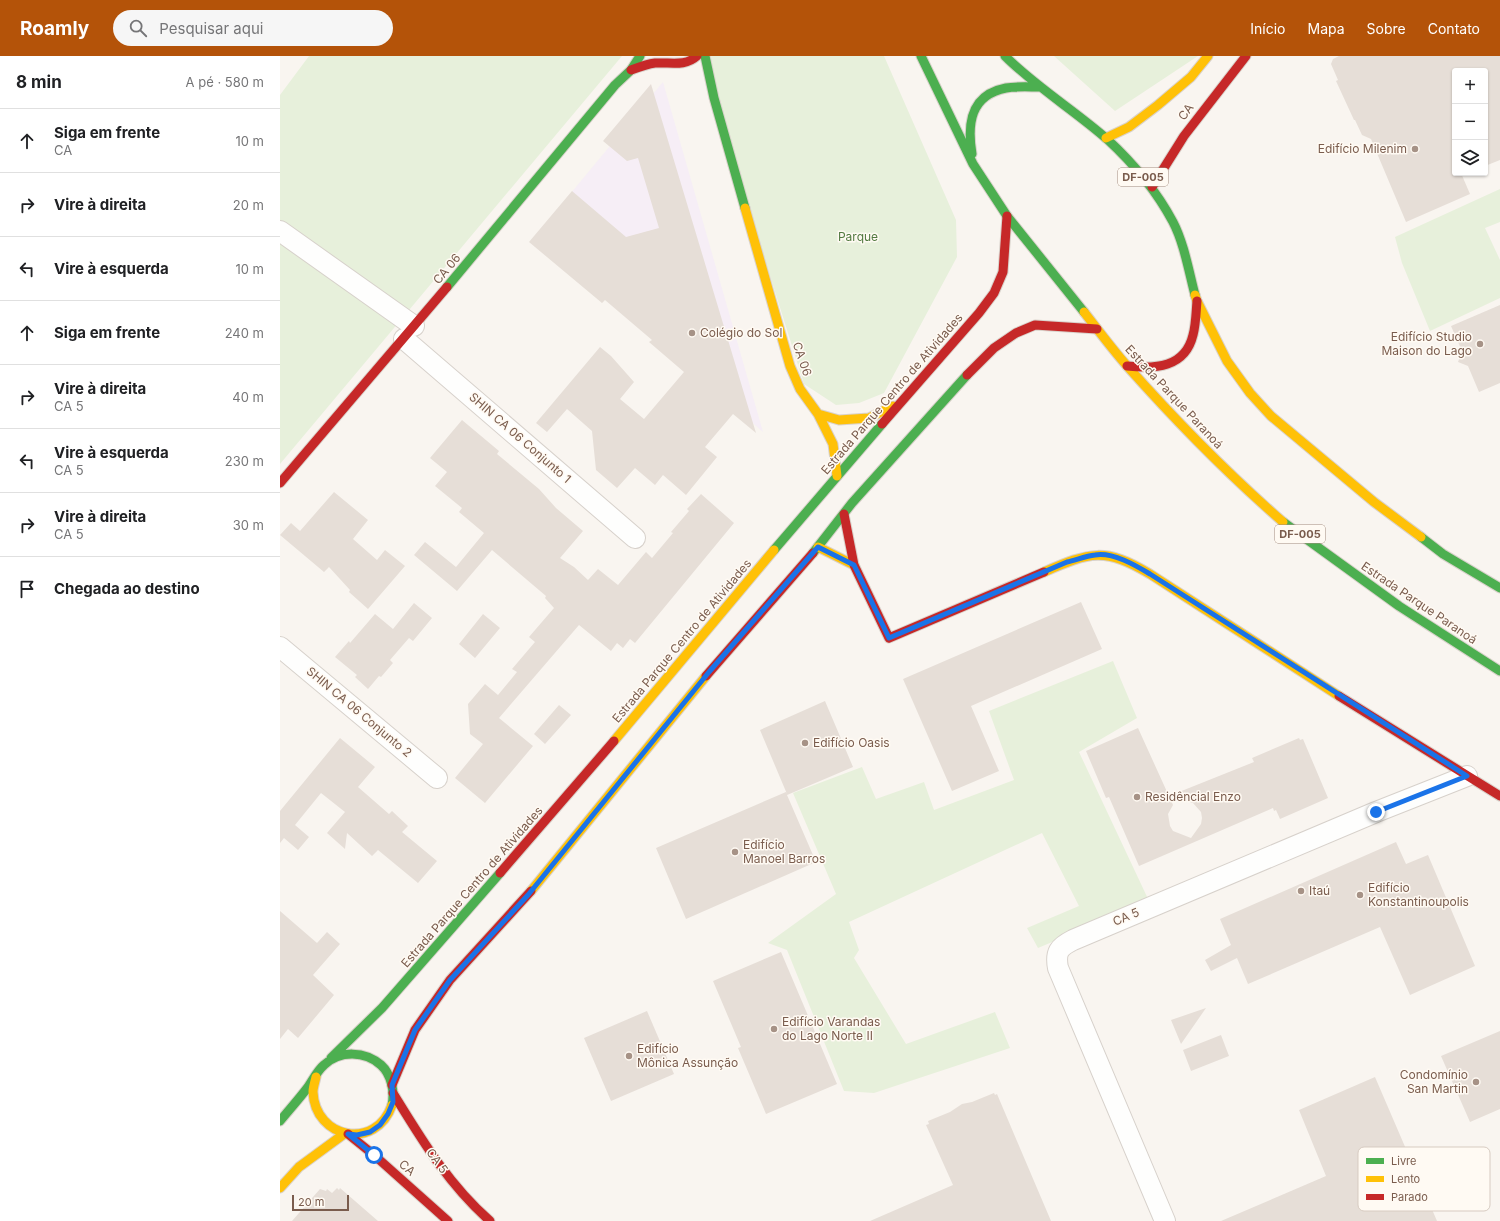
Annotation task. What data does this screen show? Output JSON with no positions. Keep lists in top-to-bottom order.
{
  "streets": {
    "main road": [
      "CA",
      "DF-005",
      "CA 06",
      "Estrada Parque Centro de Atividades",
      "Estrada Parque Paranoá",
      "CA 5"
    ],
    "street": ["SHIN CA 06 Conjunto 1", "SHIN CA 06 Conjunto 2"]
  },
  "crossings": [
    ["CA", "DF-005"],
    ["CA", "Estrada Parque Centro de Atividades"],
    ["CA", "CA 5"],
    ["CA 06", "Estrada Parque Centro de Atividades"],
    ["CA 06", "SHIN CA 06 Conjunto 1"],
    ["Estrada Parque Centro de Atividades", "Estrada Parque Paranoá"],
    ["Estrada Parque Centro de Atividades", "CA 5"]
  ],
  "parks": ["Parque"],
  "places": [
    "Edifício Milenim",
    "Colégio do Sol",
    "Edifício Studio Maison do Lago",
    "Edifício Oasis",
    "Residêncial Enzo",
    "Edifício Manoel Barros",
    "Itaú",
    "Edifício Konstantinoupolis",
    "Edifício Varandas do Lago Norte II",
    "Edifício Mônica Assunção",
    "Condomínio San Martin"
  ],
  "legend": ["Livre", "Lento", "Parado"],
  "scale_bar": "20 m",
  "page": {
    "header": "Roamly",
    "search": "Pesquisar aqui",
    "nav": [
      "Início",
      "Mapa",
      "Sobre",
      "Contato"
    ],
    "heading": ["8 min", "A pé · 580 m"],
    "map_buttons": ["+", "−"],
    "list": [
      ["Siga em frente", "CA", "10 m"],
      ["Vire à direita", "20 m"],
      ["Vire à esquerda", "10 m"],
      ["Siga em frente", "240 m"],
      ["Vire à direita", "CA 5", "40 m"],
      ["Vire à esquerda", "CA 5", "230 m"],
      ["Vire à direita", "CA 5", "30 m"],
      "Chegada ao destino"
    ],
    "scale": "20 m"
  }
}
